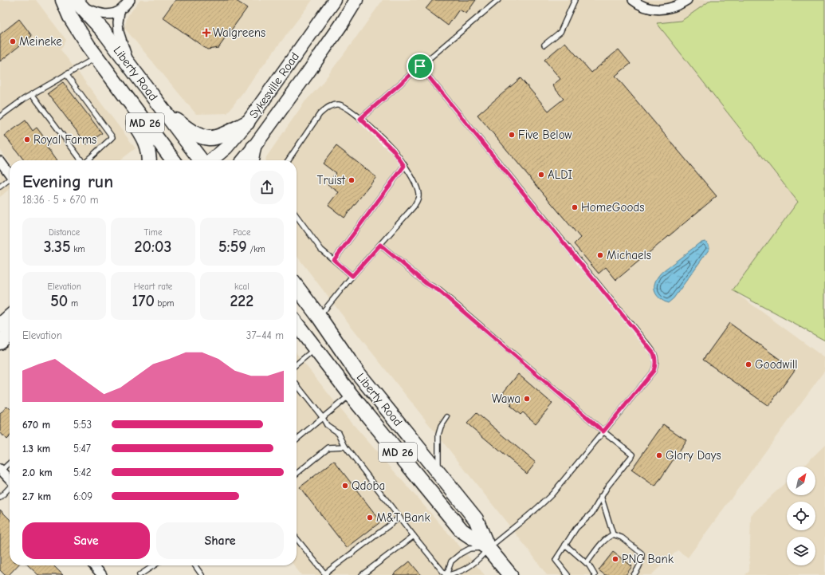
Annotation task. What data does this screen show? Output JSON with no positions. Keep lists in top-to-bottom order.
{
  "streets": {
    "main road": ["Liberty Road", "Sykesville Road", "MD 26"]
  },
  "places": {
    "health": ["Walgreens"],
    "other": [
      "Meineke",
      "Five Below",
      "Royal Farms",
      "ALDI",
      "Truist",
      "HomeGoods",
      "Michaels",
      "Goodwill",
      "Wawa",
      "Glory Days",
      "Qdoba",
      "M&T Bank",
      "PNC Bank"
    ]
  },
  "north": "top right",
  "page": {
    "heading": ["Evening run", "18:36 · 5 × 670 m"],
    "stats": [
      ["Distance", "3.35 km"],
      ["Time", "20:03"],
      ["Pace", "5:59 /km"],
      ["Elevation", "50 m"],
      ["Heart rate", "170 bpm"],
      ["kcal", "222"]
    ],
    "chart": ["Elevation", "37–44 m"],
    "list": [
      {
        "name": "670 m",
        "note": "5:53"
      },
      {
        "name": "1.3 km",
        "note": "5:47"
      },
      {
        "name": "2.0 km",
        "note": "5:42"
      },
      {
        "name": "2.7 km",
        "note": "6:09"
      }
    ],
    "buttons": ["Save", "Share"]
  }
}
